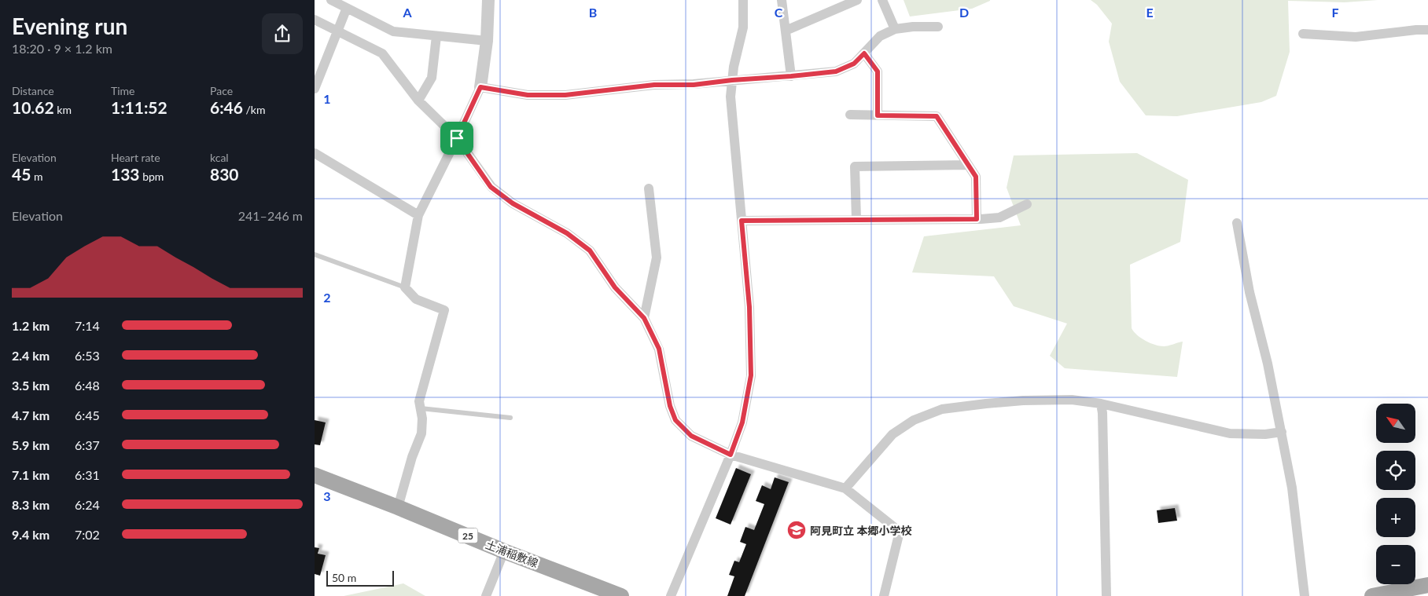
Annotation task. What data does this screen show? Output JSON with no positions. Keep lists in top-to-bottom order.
{
  "streets": {
    "main road": ["25", "土浦稲敷線"]
  },
  "places": {
    "school or university": ["阿見町立 本郷小学校"]
  },
  "scale_bar": "50 m",
  "north": "top left",
  "page": {
    "heading": ["Evening run", "18:20 · 9 × 1.2 km"],
    "stats": [
      ["Distance", "10.62 km"],
      ["Time", "1:11:52"],
      ["Pace", "6:46 /km"],
      ["Elevation", "45 m"],
      ["Heart rate", "133 bpm"],
      ["kcal", "830"]
    ],
    "chart": ["Elevation", "241–246 m"],
    "list": [
      {
        "name": "1.2 km",
        "note": "7:14"
      },
      {
        "name": "2.4 km",
        "note": "6:53"
      },
      {
        "name": "3.5 km",
        "note": "6:48"
      },
      {
        "name": "4.7 km",
        "note": "6:45"
      },
      {
        "name": "5.9 km",
        "note": "6:37"
      },
      {
        "name": "7.1 km",
        "note": "6:31"
      },
      {
        "name": "8.3 km",
        "note": "6:24"
      },
      {
        "name": "9.4 km",
        "note": "7:02"
      }
    ],
    "map_buttons": ["+", "−"],
    "scale": "50 m"
  },
  "grid": {
    "columns": [
      "A",
      "B",
      "C",
      "D",
      "E",
      "F"
    ],
    "rows": ["1", "2", "3"]
  }
}
